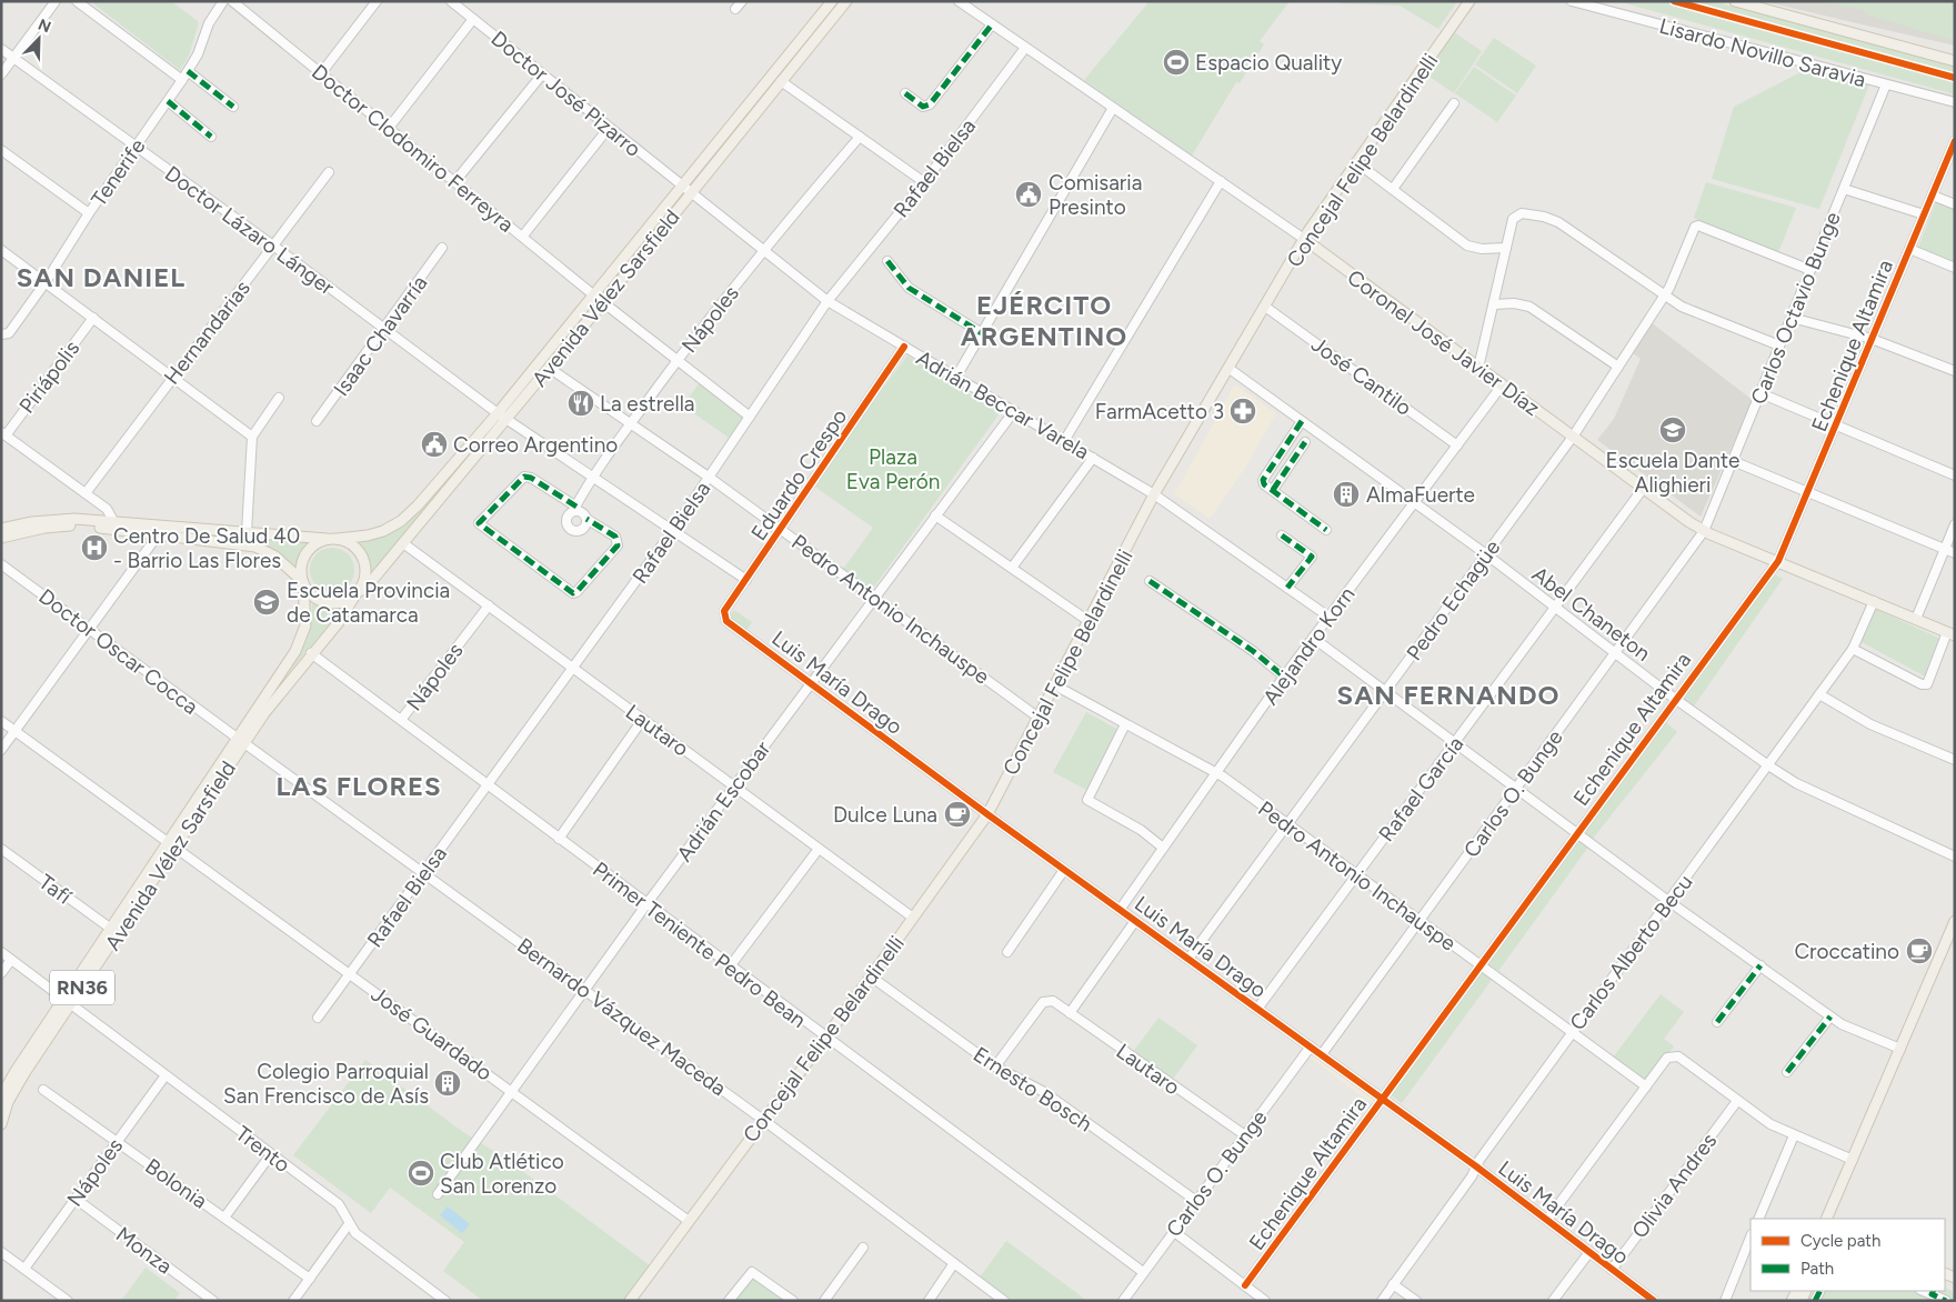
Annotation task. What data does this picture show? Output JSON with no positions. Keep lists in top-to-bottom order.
{
  "streets": {
    "main road": [
      "Concejal Felipe Belardinelli",
      "Avenida Vélez Sarsfield",
      "Coronel José Javier Díaz",
      "RN36"
    ],
    "street": [
      "Lisardo Novillo Saravia",
      "Doctor José Pizarro",
      "Doctor Clodomiro Ferreyra",
      "Rafael Bielsa",
      "Tenerife",
      "Doctor Lázaro Lánger",
      "Carlos Octavio Bunge",
      "Nápoles",
      "Hernandarias",
      "Isaac Chavarría",
      "Echenique Altamira",
      "José Cantilo",
      "Piriápolis",
      "Adrián Beccar Varela",
      "Eduardo Crespo",
      "Pedro Echagüe",
      "Pedro Antonio Inchauspe",
      "Abel Chaneton",
      "Alejandro Korn",
      "Doctor Oscar Cocca",
      "Luis María Drago",
      "Lautaro",
      "Rafael García",
      "Carlos O. Bunge",
      "Adrián Escobar",
      "Tafí",
      "Primer Teniente Pedro Bean",
      "Carlos Alberto Becu",
      "Bernardo Vázquez Maceda",
      "José Guardado",
      "Ernesto Bosch",
      "Trento",
      "Bolonia",
      "Olivia Andres",
      "Monza"
    ]
  },
  "crossings": [
    ["Lisardo Novillo Saravia", "Carlos Octavio Bunge"],
    ["Doctor José Pizarro", "Avenida Vélez Sarsfield"],
    ["Doctor José Pizarro", "Adrián Beccar Varela"],
    ["Doctor Clodomiro Ferreyra", "Rafael Bielsa"],
    ["Doctor Clodomiro Ferreyra", "Avenida Vélez Sarsfield"],
    ["Doctor Clodomiro Ferreyra", "Nápoles"],
    ["Concejal Felipe Belardinelli", "Coronel José Javier Díaz"],
    ["Concejal Felipe Belardinelli", "José Cantilo"],
    ["Concejal Felipe Belardinelli", "Adrián Beccar Varela"],
    ["Concejal Felipe Belardinelli", "Pedro Antonio Inchauspe"],
    ["Concejal Felipe Belardinelli", "Abel Chaneton"],
    ["Concejal Felipe Belardinelli", "Luis María Drago"],
    ["Concejal Felipe Belardinelli", "Lautaro"],
    ["Concejal Felipe Belardinelli", "Primer Teniente Pedro Bean"],
    ["Concejal Felipe Belardinelli", "Bernardo Vázquez Maceda"],
    ["Concejal Felipe Belardinelli", "José Guardado"],
    ["Concejal Felipe Belardinelli", "Ernesto Bosch"],
    ["Rafael Bielsa", "Coronel José Javier Díaz"],
    ["Rafael Bielsa", "Adrián Beccar Varela"],
    ["Rafael Bielsa", "Pedro Antonio Inchauspe"],
    ["Rafael Bielsa", "Lautaro"],
    ["Rafael Bielsa", "Primer Teniente Pedro Bean"],
    ["Rafael Bielsa", "Bernardo Vázquez Maceda"],
    ["Rafael Bielsa", "José Guardado"],
    ["Tenerife", "Doctor Lázaro Lánger"],
    ["Doctor Lázaro Lánger", "Avenida Vélez Sarsfield"],
    ["Doctor Lázaro Lánger", "Hernandarias"],
    ["Doctor Lázaro Lánger", "Isaac Chavarría"],
    ["Avenida Vélez Sarsfield", "Adrián Beccar Varela"],
    ["Avenida Vélez Sarsfield", "Pedro Antonio Inchauspe"],
    ["Avenida Vélez Sarsfield", "Doctor Oscar Cocca"],
    ["Avenida Vélez Sarsfield", "Lautaro"],
    ["Avenida Vélez Sarsfield", "Tafí"],
    ["Avenida Vélez Sarsfield", "Primer Teniente Pedro Bean"],
    ["Avenida Vélez Sarsfield", "RN36"],
    ["Avenida Vélez Sarsfield", "Bernardo Vázquez Maceda"],
    ["Avenida Vélez Sarsfield", "José Guardado"],
    ["Avenida Vélez Sarsfield", "Trento"],
    ["Carlos Octavio Bunge", "Coronel José Javier Díaz"],
    ["Carlos Octavio Bunge", "Pedro Echagüe"],
    ["Carlos Octavio Bunge", "Carlos O. Bunge"],
    ["Nápoles", "Adrián Beccar Varela"],
    ["Nápoles", "Pedro Antonio Inchauspe"],
    ["Nápoles", "Lautaro"],
    ["Nápoles", "Primer Teniente Pedro Bean"],
    ["Nápoles", "Trento"],
    ["Nápoles", "Bolonia"],
    ["Nápoles", "Monza"],
    ["Coronel José Javier Díaz", "Echenique Altamira"],
    ["Coronel José Javier Díaz", "Pedro Echagüe"],
    ["Coronel José Javier Díaz", "Alejandro Korn"],
    ["Coronel José Javier Díaz", "Rafael García"],
    ["Coronel José Javier Díaz", "Carlos O. Bunge"],
    ["Coronel José Javier Díaz", "Carlos Alberto Becu"],
    ["Echenique Altamira", "Pedro Antonio Inchauspe"],
    ["Echenique Altamira", "Abel Chaneton"],
    ["Echenique Altamira", "Luis María Drago"],
    ["José Cantilo", "Alejandro Korn"],
    ["Adrián Beccar Varela", "Eduardo Crespo"],
    ["Adrián Beccar Varela", "Alejandro Korn"],
    ["Adrián Beccar Varela", "Adrián Escobar"],
    ["Eduardo Crespo", "Pedro Antonio Inchauspe"],
    ["Eduardo Crespo", "Luis María Drago"],
    ["Pedro Echagüe", "Pedro Antonio Inchauspe"],
    ["Pedro Echagüe", "Abel Chaneton"],
    ["Pedro Echagüe", "Luis María Drago"],
    ["Pedro Antonio Inchauspe", "Alejandro Korn"],
    ["Pedro Antonio Inchauspe", "Rafael García"],
    ["Pedro Antonio Inchauspe", "Carlos O. Bunge"],
    ["Pedro Antonio Inchauspe", "Adrián Escobar"],
    ["Pedro Antonio Inchauspe", "Carlos Alberto Becu"],
    ["Abel Chaneton", "Alejandro Korn"],
    ["Abel Chaneton", "Rafael García"],
    ["Abel Chaneton", "Carlos O. Bunge"],
    ["Abel Chaneton", "Carlos Alberto Becu"],
    ["Alejandro Korn", "Luis María Drago"],
    ["Doctor Oscar Cocca", "Bernardo Vázquez Maceda"],
    ["Luis María Drago", "Rafael García"],
    ["Luis María Drago", "Carlos O. Bunge"],
    ["Luis María Drago", "Adrián Escobar"],
    ["Luis María Drago", "Carlos Alberto Becu"],
    ["Luis María Drago", "Olivia Andres"],
    ["Lautaro", "Carlos O. Bunge"],
    ["Lautaro", "Adrián Escobar"],
    ["Lautaro", "Ernesto Bosch"],
    ["Carlos O. Bunge", "Primer Teniente Pedro Bean"],
    ["Carlos O. Bunge", "Ernesto Bosch"],
    ["Adrián Escobar", "Primer Teniente Pedro Bean"],
    ["Adrián Escobar", "Bernardo Vázquez Maceda"],
    ["Adrián Escobar", "José Guardado"]
  ],
  "districts": [
    "SAN DANIEL",
    "EJÉRCITO ARGENTINO",
    "SAN FERNANDO",
    "LAS FLORES"
  ],
  "parks": ["Plaza Eva Perón"],
  "places": {
    "sports": ["Espacio Quality", "Club Atlético San Lorenzo"],
    "public building": ["Comisaria Presinto", "Correo Argentino"],
    "restaurant": ["La estrella"],
    "pharmacy": ["FarmAcetto 3"],
    "school or university": ["Escuela Dante Alighieri", "Escuela Provincia de Catamarca"],
    "building": ["AlmaFuerte", "Colegio Parroquial San Frencisco de Asís"],
    "hospital": ["Centro De Salud 40 - Barrio Las Flores"],
    "cafe": ["Dulce Luna", "Croccatino"]
  },
  "legend": ["Cycle path", "Path"],
  "north": "top right"
}
